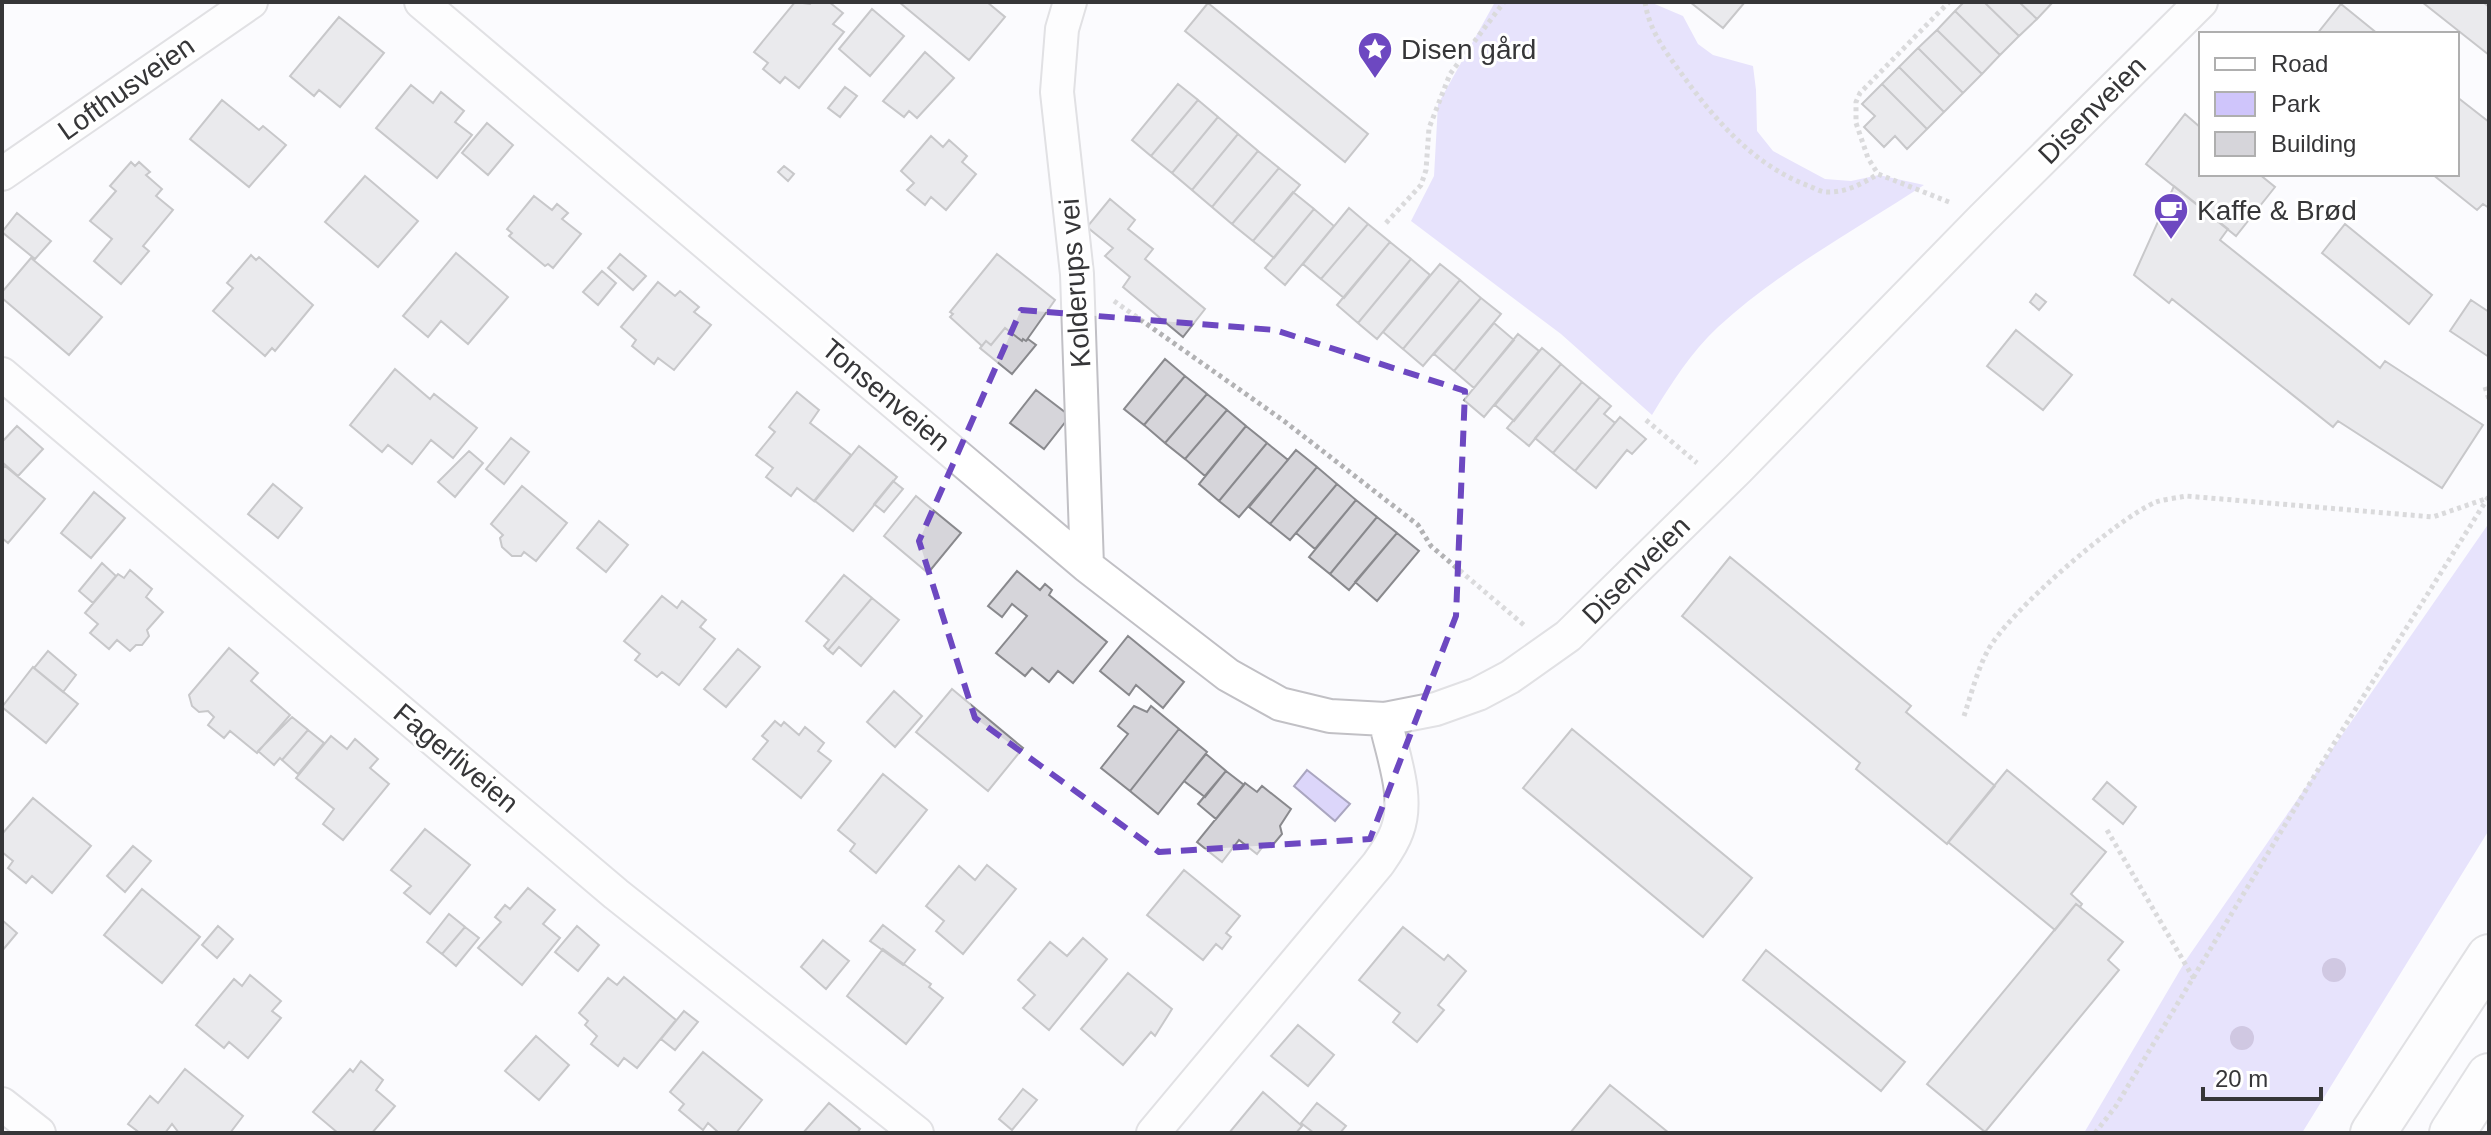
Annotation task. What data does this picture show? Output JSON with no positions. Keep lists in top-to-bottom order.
{
  "streets": {
    "street": [
      "Lofthusveien",
      "Disenveien",
      "Kolderups vei",
      "Tonsenveien",
      "Fagerliveien"
    ]
  },
  "crossings": [
    ["Disenveien", "Tonsenveien"],
    ["Kolderups vei", "Tonsenveien"]
  ],
  "places": {
    "place": ["Disen gård"],
    "cafe": ["Kaffe & Brød"]
  },
  "legend": ["Road", "Park", "Building"],
  "scale_bar": "20 m"
}
